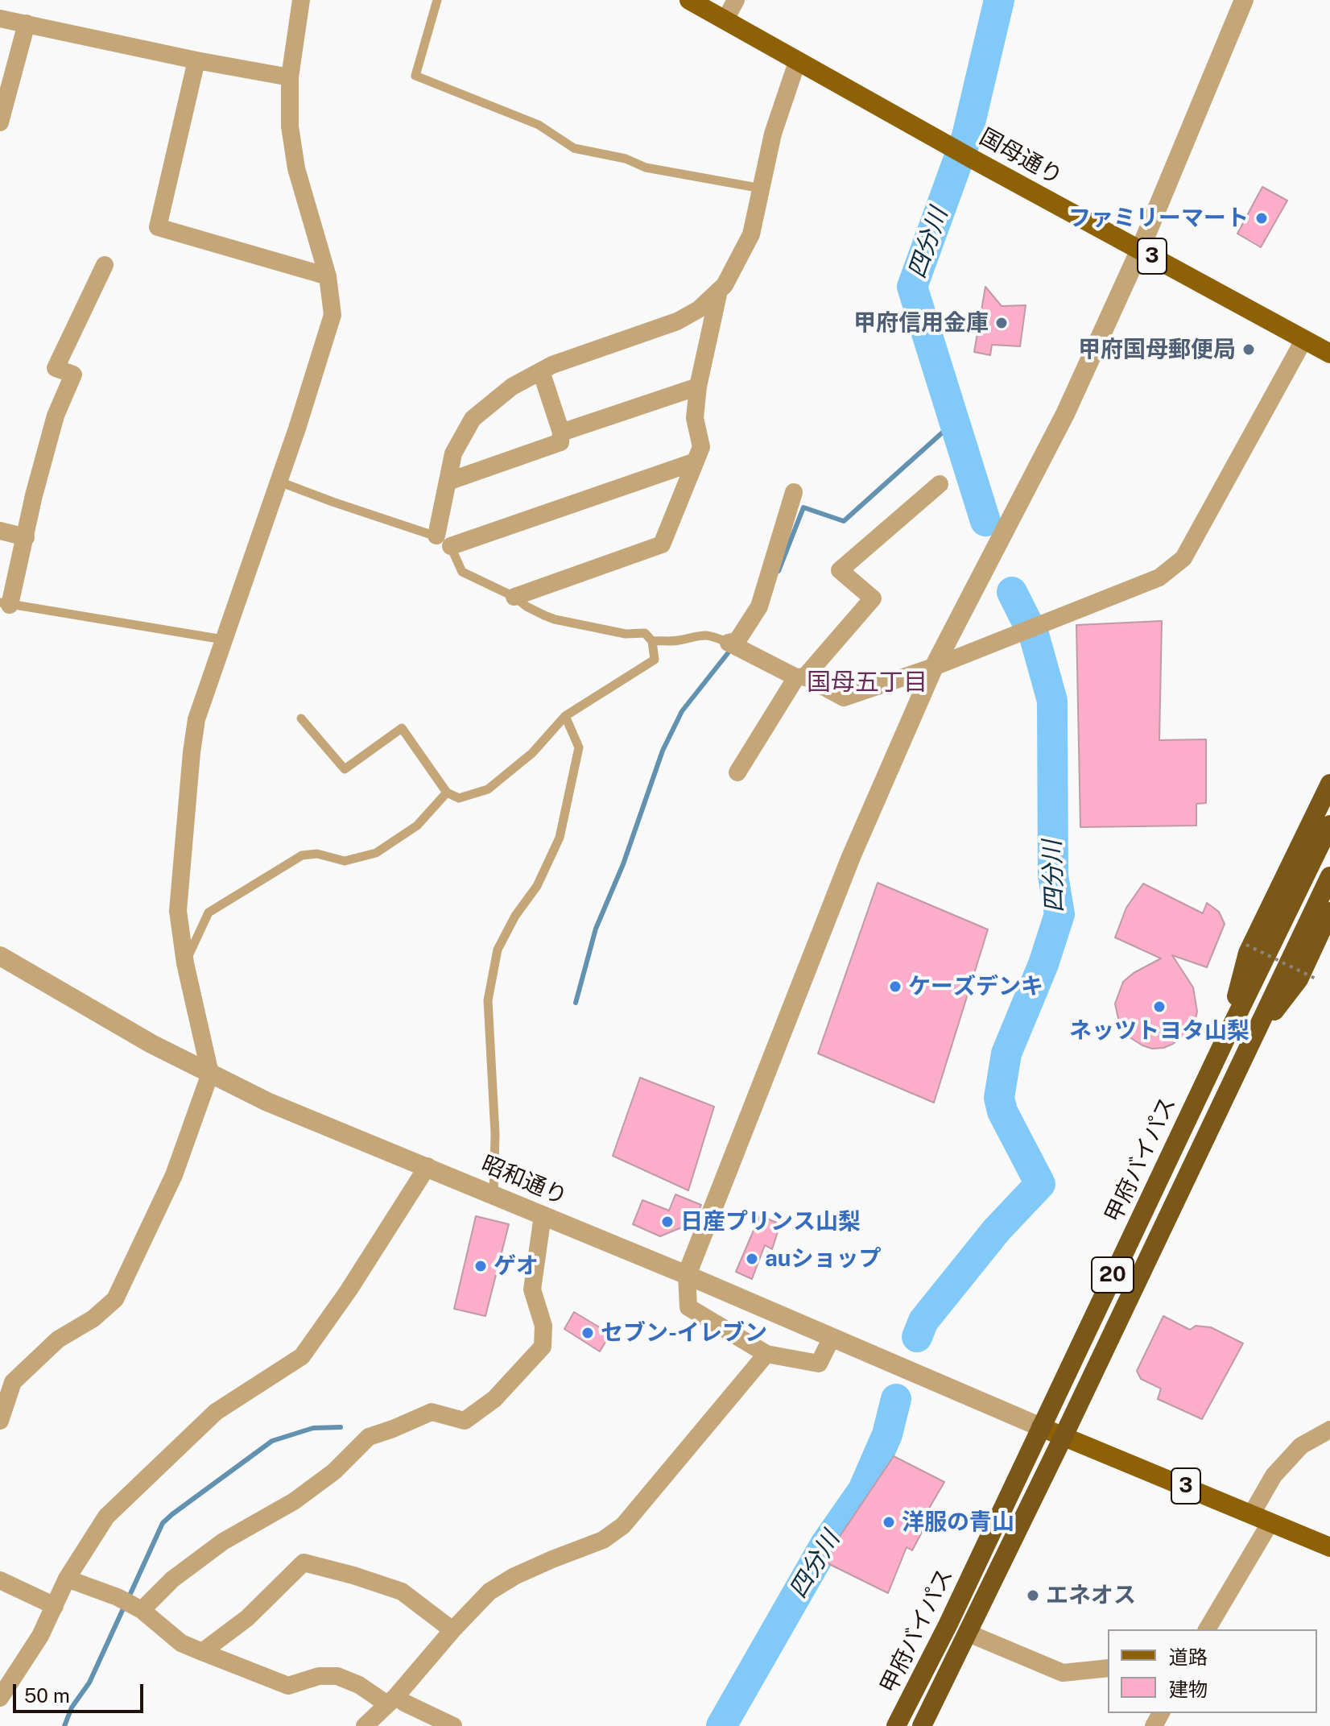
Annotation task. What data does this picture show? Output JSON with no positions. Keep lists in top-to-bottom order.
{
  "streets": {
    "highway": ["甲府バイパス", "20"],
    "main road": ["国母通り", "3"],
    "street": ["昭和通り"]
  },
  "crossings": [
    ["3", "甲府バイパス"],
    ["3", "昭和通り"],
    ["甲府バイパス", "昭和通り"]
  ],
  "districts": ["国母五丁目"],
  "water": ["四分川"],
  "places": [
    "ファミリーマート",
    "甲府信用金庫",
    "甲府国母郵便局",
    "ケーズデンキ",
    "ネッツトヨタ山梨",
    "日産プリンス山梨",
    "auショップ",
    "ゲオ",
    "セブン-イレブン",
    "洋服の青山",
    "エネオス"
  ],
  "legend": ["道路", "建物"],
  "scale_bar": "50 m"
}
